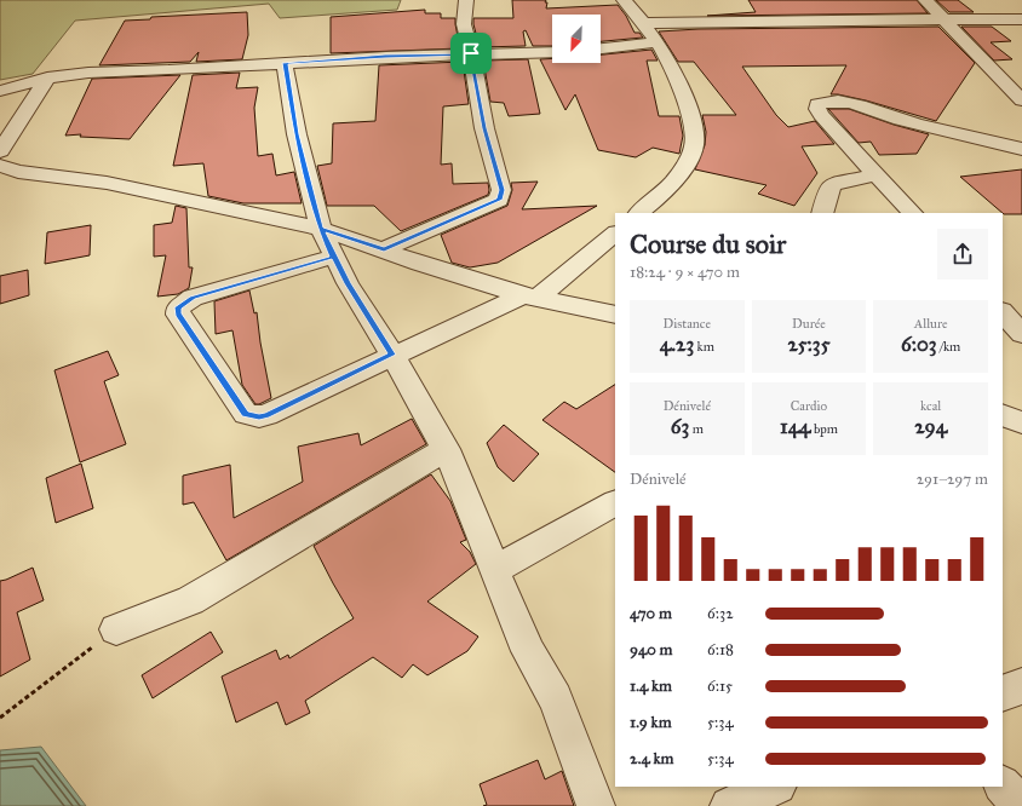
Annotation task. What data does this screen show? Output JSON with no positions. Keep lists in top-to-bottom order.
{
  "north": "bottom left",
  "page": {
    "heading": ["Course du soir", "18:24 · 9 × 470 m"],
    "stats": [
      ["Distance", "4.23 km"],
      ["Durée", "25:35"],
      ["Allure", "6:03 /km"],
      ["Dénivelé", "63 m"],
      ["Cardio", "144 bpm"],
      ["kcal", "294"]
    ],
    "chart": ["Dénivelé", "291–297 m"],
    "list": [
      {
        "name": "470 m",
        "note": "6:32"
      },
      {
        "name": "940 m",
        "note": "6:18"
      },
      {
        "name": "1.4 km",
        "note": "6:15"
      },
      {
        "name": "1.9 km",
        "note": "5:34"
      },
      {
        "name": "2.4 km",
        "note": "5:34"
      }
    ]
  }
}
